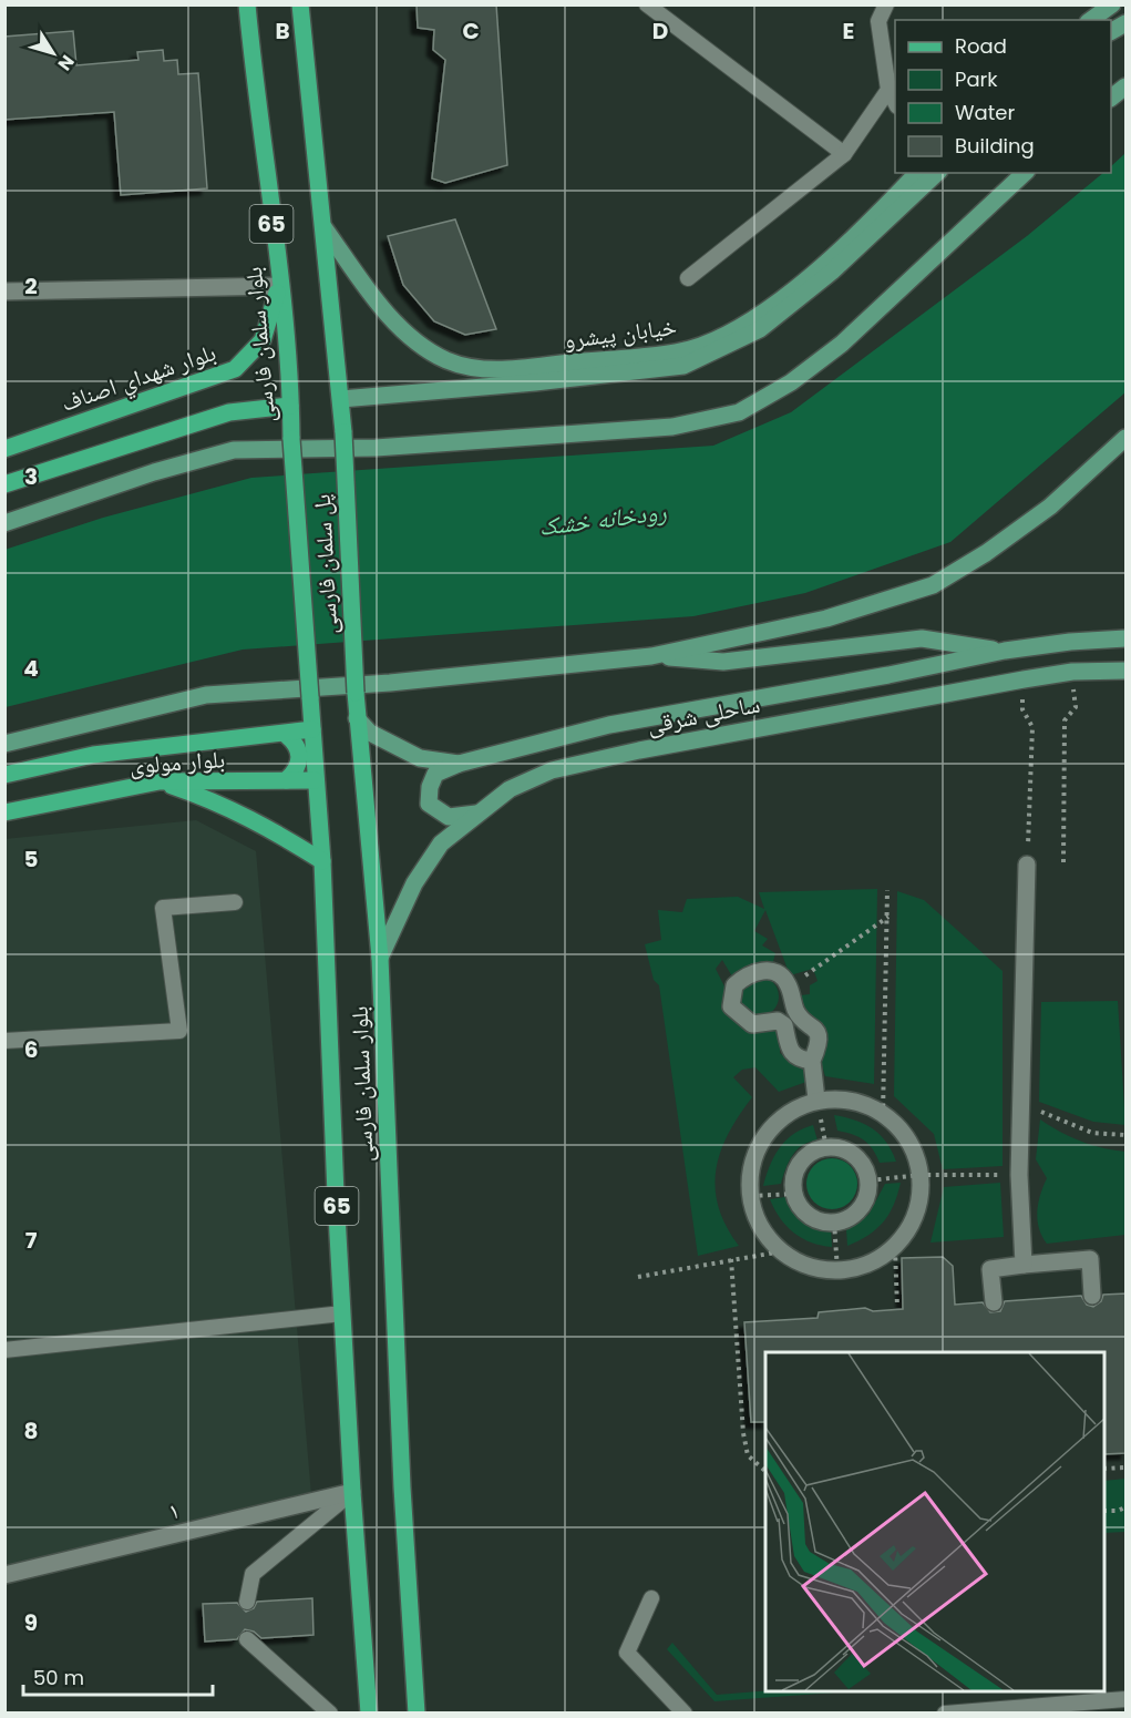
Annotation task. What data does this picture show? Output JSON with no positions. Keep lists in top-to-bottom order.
{
  "streets": {
    "main road": [
      "65",
      "خیابان پیشرو",
      "بلوار سلمان فارسی",
      "بلوار شهداي اصناف",
      "پل سلمان فارسی",
      "ساحلی شرقی",
      "بلوار مولوی"
    ],
    "street": ["۱"]
  },
  "crossings": [
    ["65", "خیابان پیشرو"],
    ["65", "پل سلمان فارسی"],
    ["خیابان پیشرو", "پل سلمان فارسی"],
    ["بلوار سلمان فارسی", "بلوار شهداي اصناف"],
    ["بلوار سلمان فارسی", "پل سلمان فارسی"],
    ["بلوار سلمان فارسی", "ساحلی شرقی"],
    ["بلوار سلمان فارسی", "بلوار مولوی"],
    ["بلوار سلمان فارسی", "۱"]
  ],
  "water": ["رودخانه خشک"],
  "legend": [
    "Road",
    "Park",
    "Water",
    "Building"
  ],
  "scale_bar": "50 m",
  "north": "bottom right",
  "grid": {
    "columns": [
      "B",
      "C",
      "D",
      "E"
    ],
    "rows": [
      "2",
      "3",
      "4",
      "5",
      "6",
      "7",
      "8",
      "9"
    ]
  }
}
